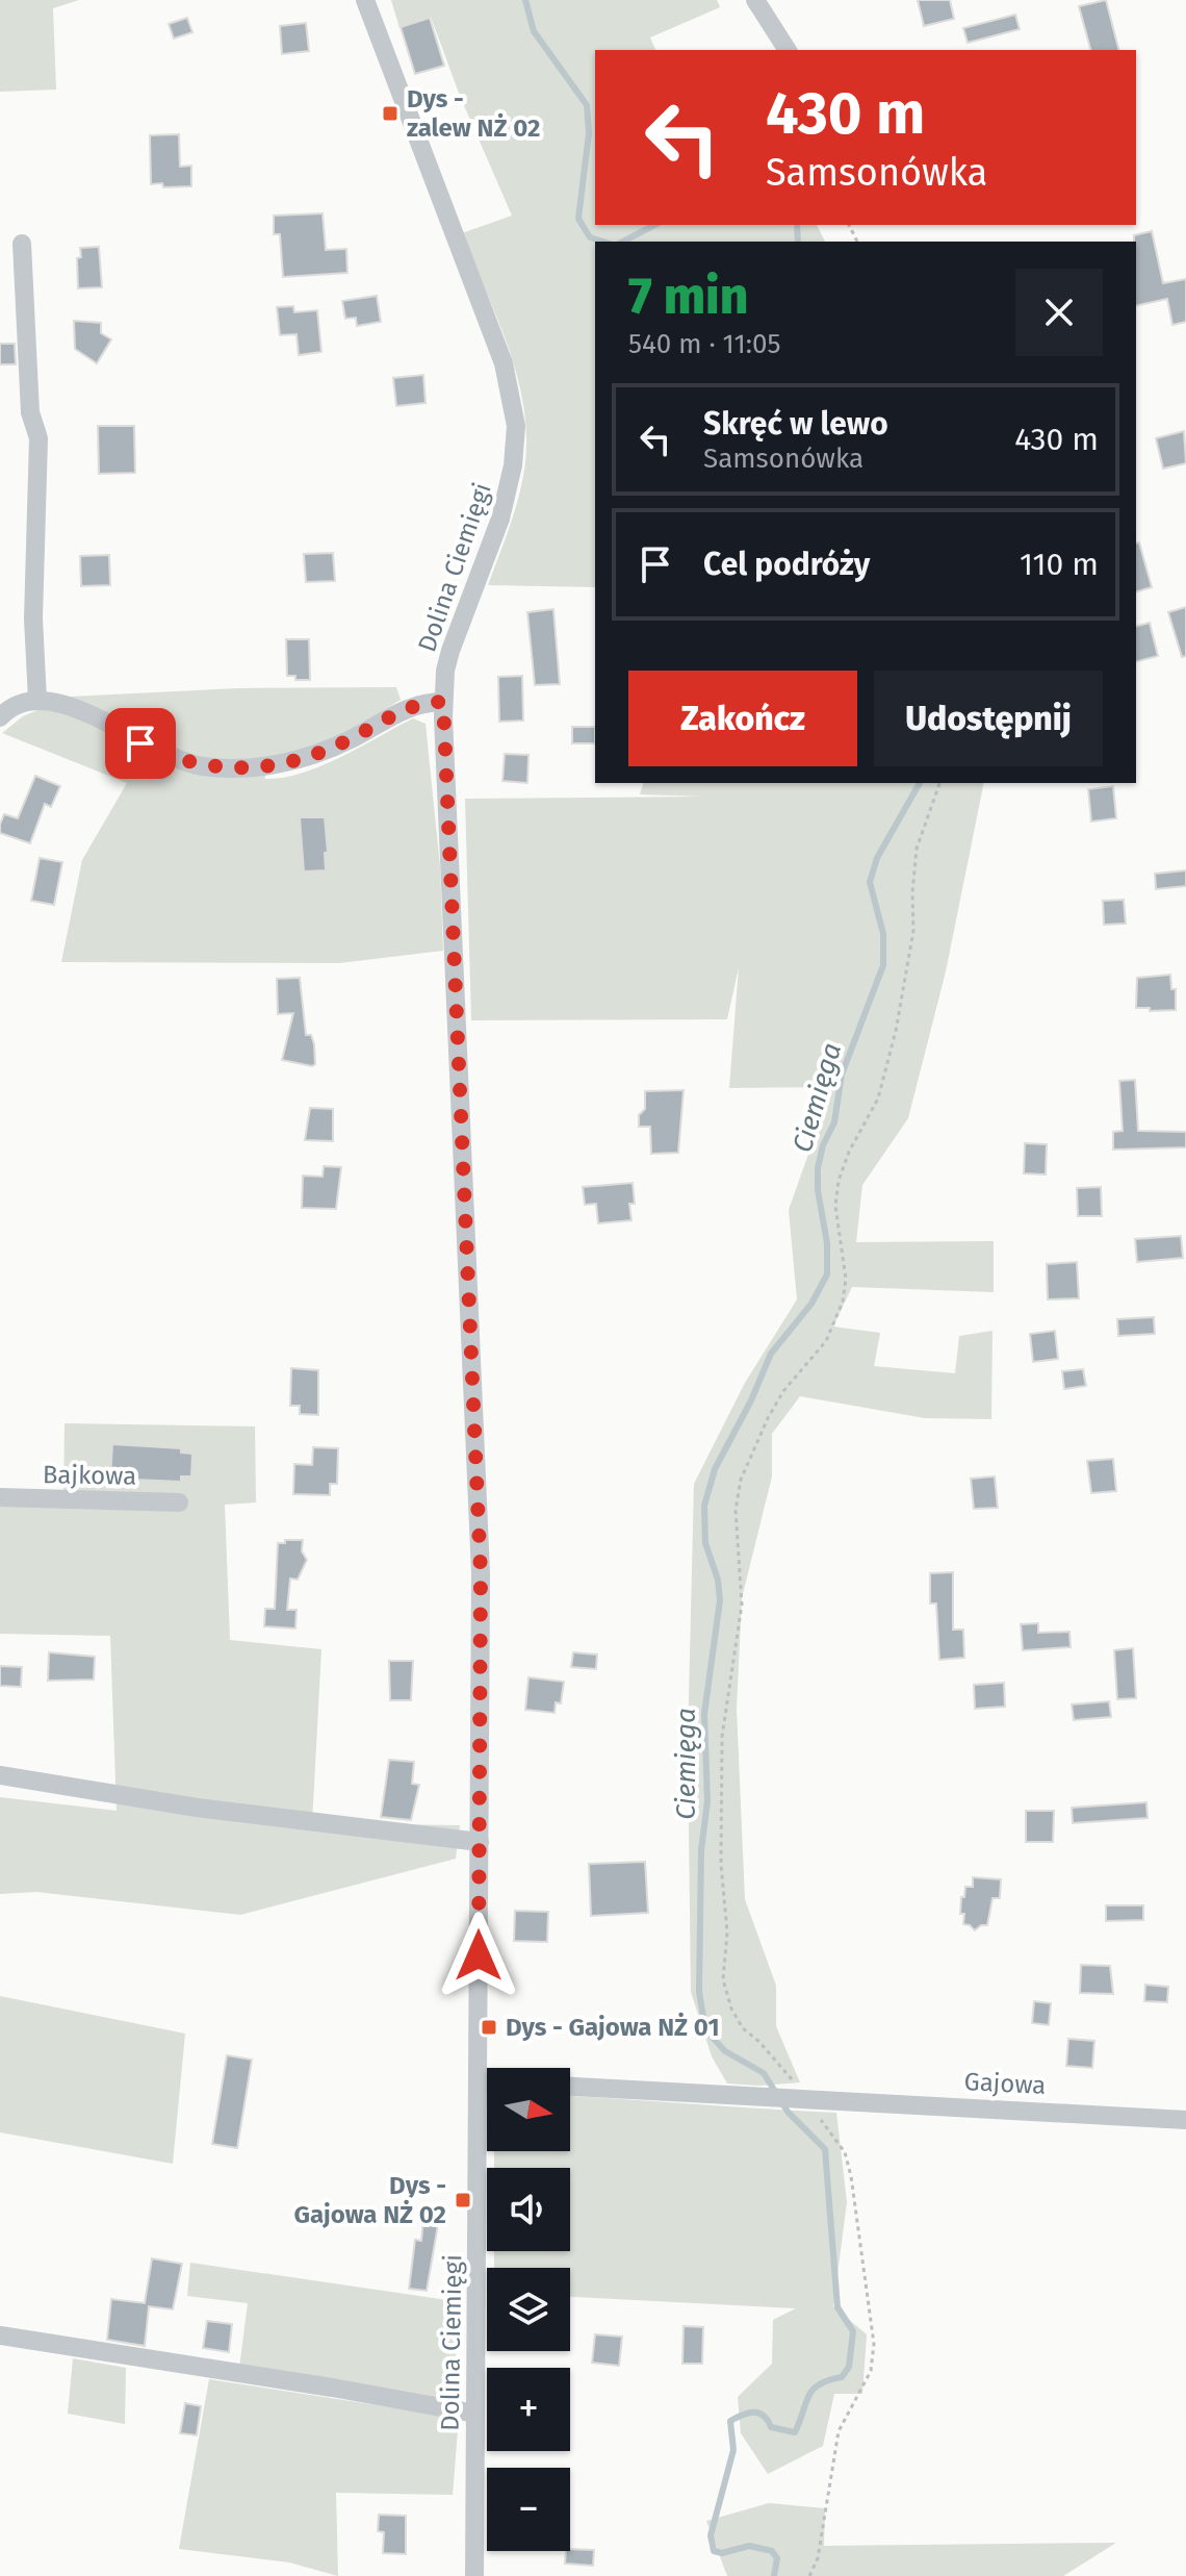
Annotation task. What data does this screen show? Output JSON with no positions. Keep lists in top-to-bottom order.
{
  "streets": {
    "street": ["Dolina Ciemięgi", "Bajkowa", "Gajowa"]
  },
  "water": ["Ciemięga"],
  "places": {
    "transit": ["Dys - zalew NŻ 02", "Dys - Gajowa NŻ 01", "Dys - Gajowa NŻ 02"]
  },
  "north": "right",
  "page": {
    "turn": ["430 m", "Samsonówka"],
    "heading": ["7 min", "540 m · 11:05"],
    "list": [
      {
        "name": "Skręć w lewo",
        "note": "Samsonówka",
        "value": "430 m"
      },
      {
        "name": "Cel podróży",
        "value": "110 m"
      }
    ],
    "buttons": ["Zakończ", "Udostępnij"],
    "map_buttons": ["+", "−"]
  }
}
